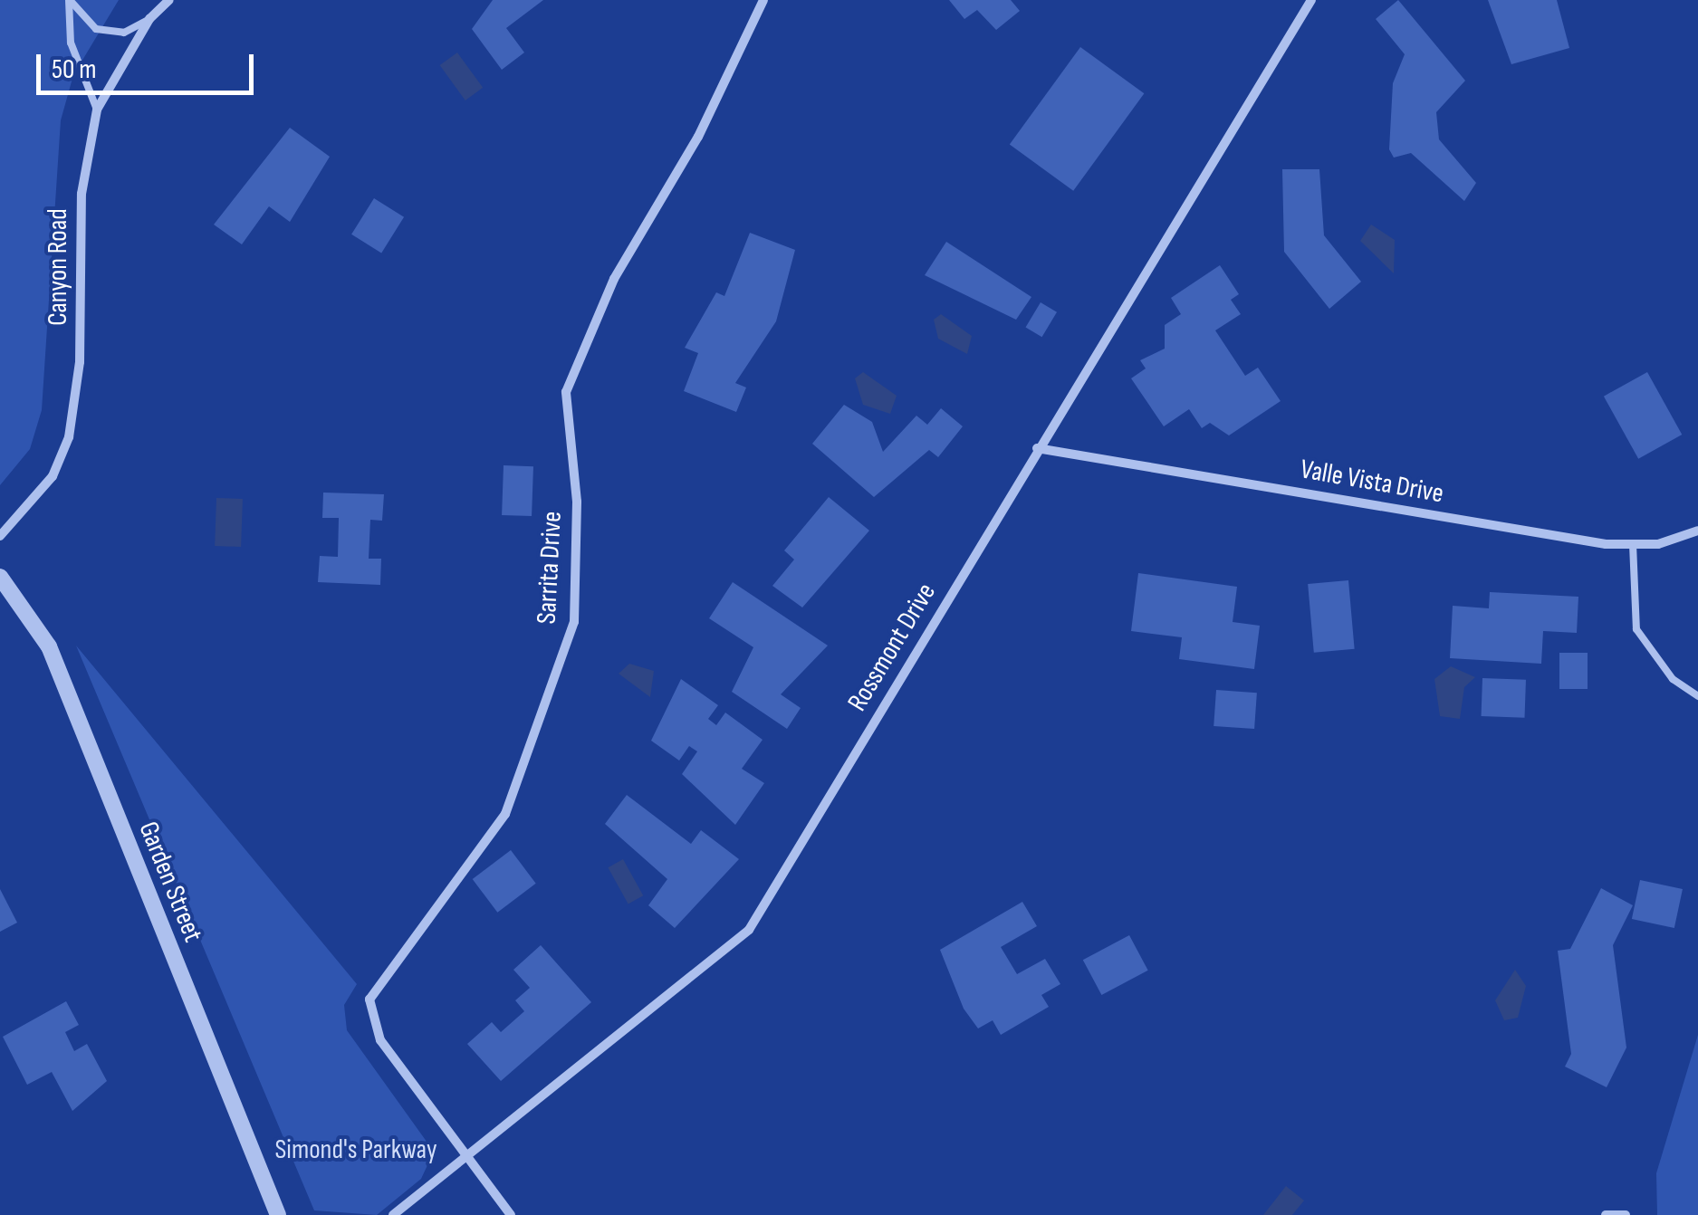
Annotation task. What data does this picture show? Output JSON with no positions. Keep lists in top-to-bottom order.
{
  "streets": {
    "street": [
      "Canyon Road",
      "Valle Vista Drive",
      "Sarrita Drive",
      "Rossmont Drive",
      "Garden Street"
    ]
  },
  "crossings": [
    ["Valle Vista Drive", "Rossmont Drive"],
    ["Sarrita Drive", "Rossmont Drive"]
  ],
  "parks": ["Simond's Parkway"],
  "scale_bar": "50 m"
}
